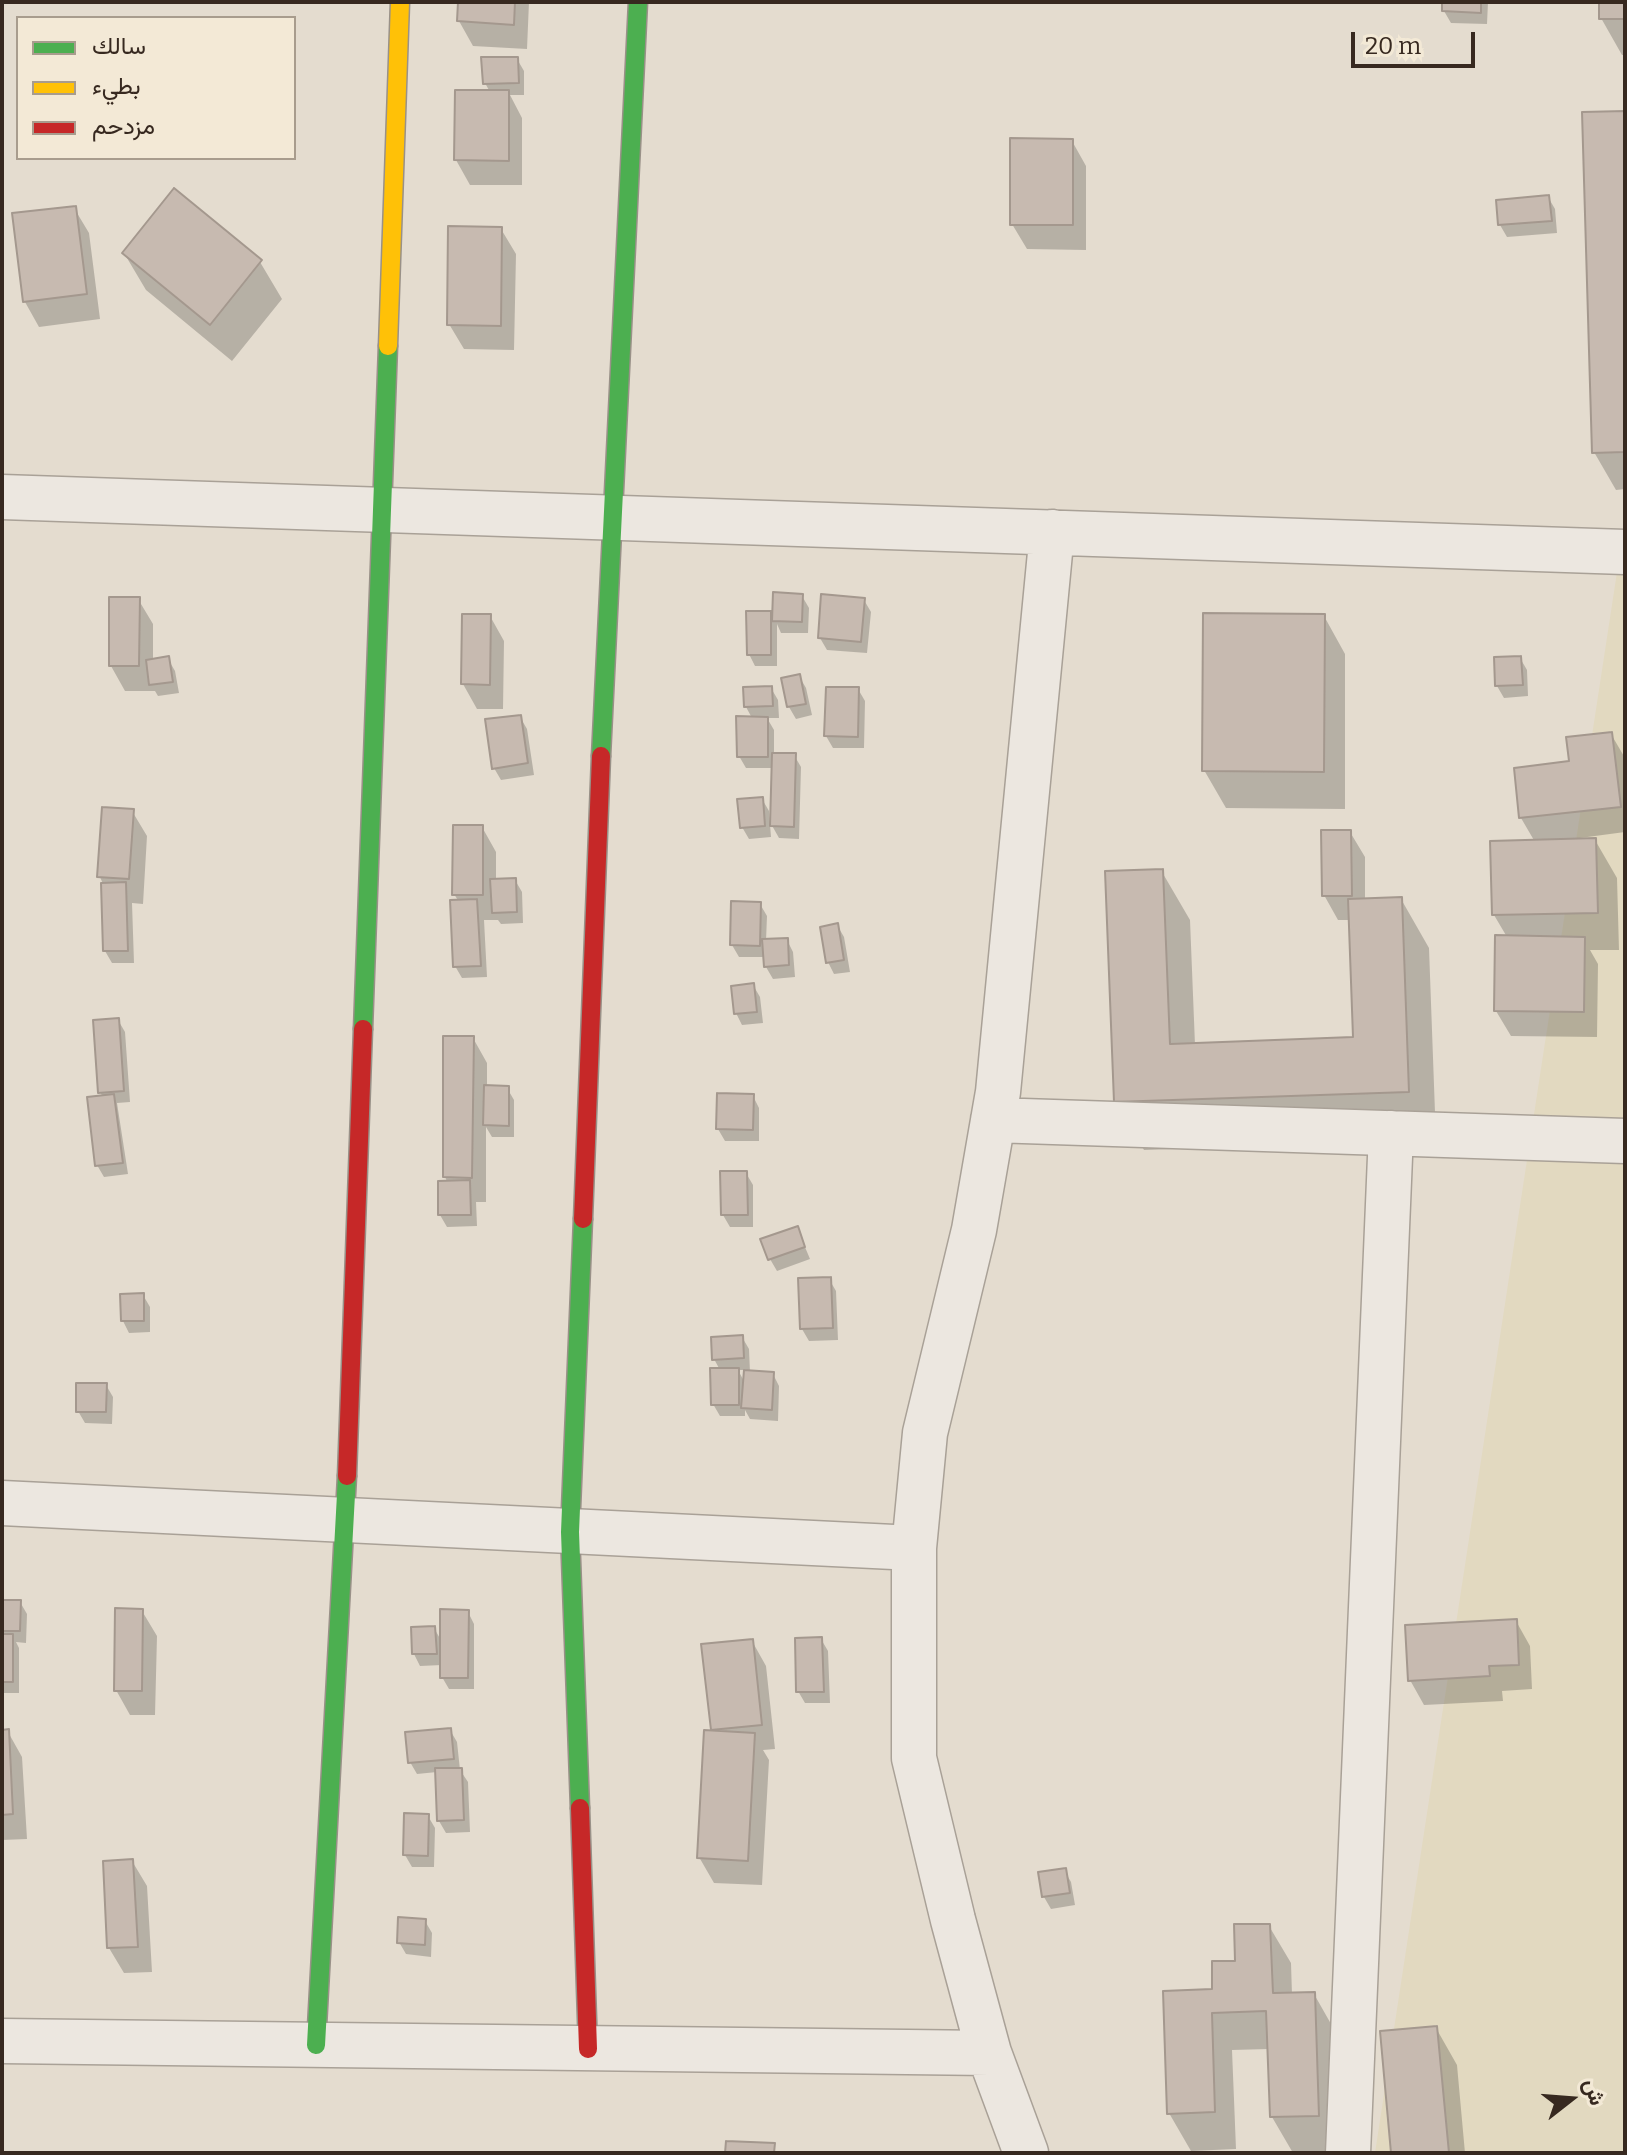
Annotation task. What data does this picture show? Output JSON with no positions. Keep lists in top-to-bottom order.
{
  "legend": ["سالك", "بطيء", "مزدحم"],
  "scale_bar": "20 m",
  "north": "right"
}
